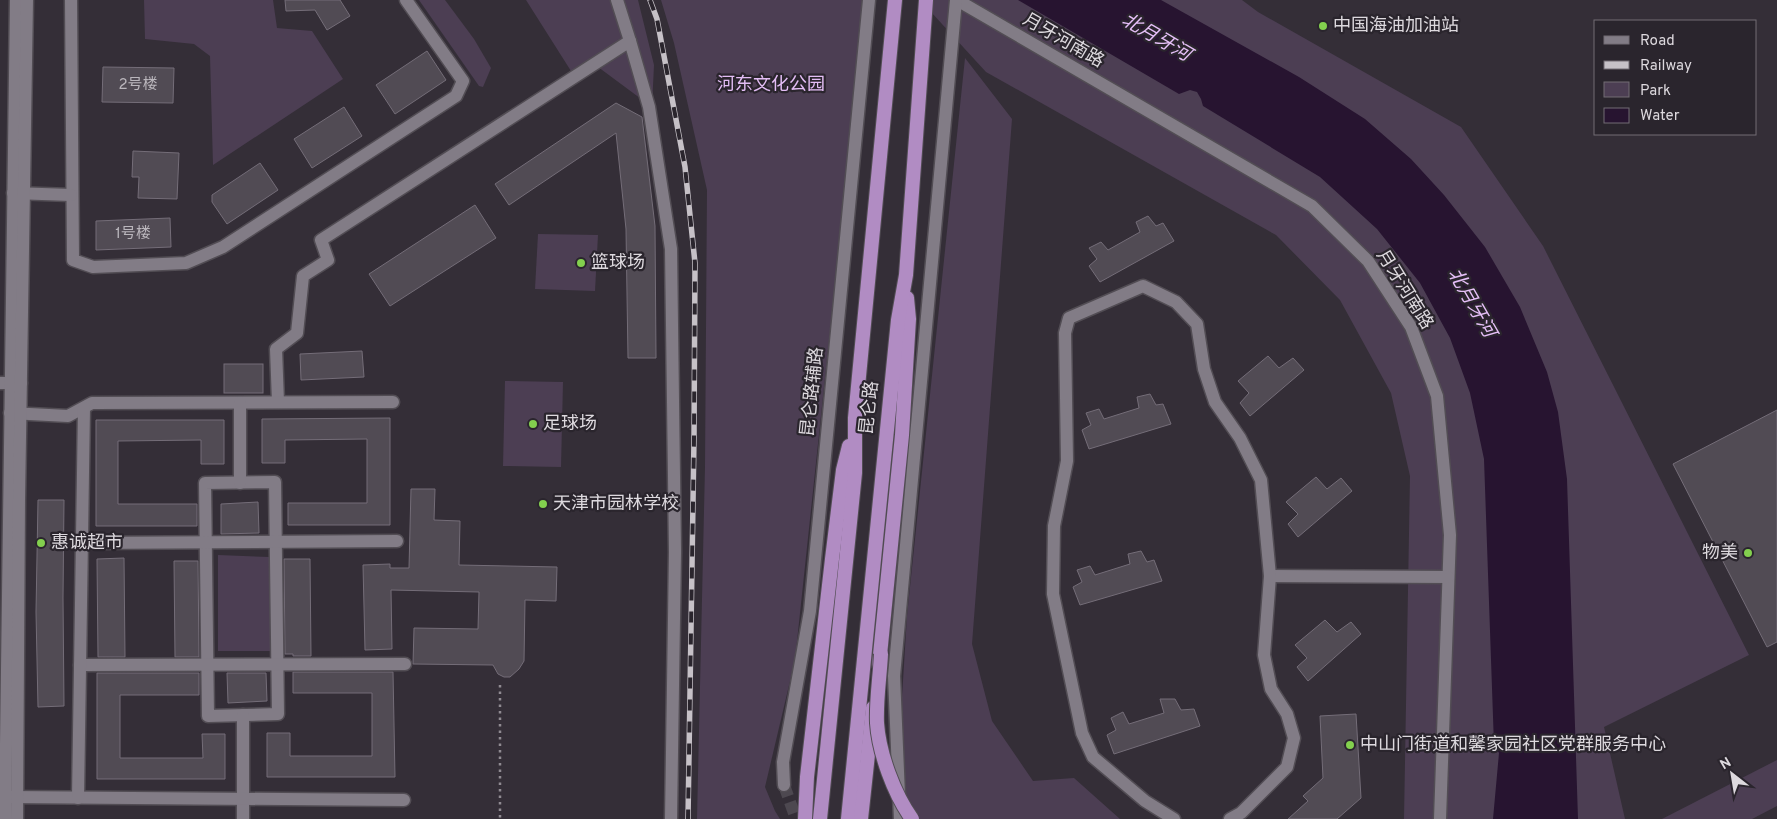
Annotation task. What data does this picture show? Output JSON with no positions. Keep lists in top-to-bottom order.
{
  "streets": {
    "highway": ["昆仑路"],
    "street": ["月牙河南路", "昆仑路辅路"]
  },
  "water": ["北月牙河"],
  "parks": ["河东文化公园"],
  "places": [
    "中国海油加油站",
    "篮球场",
    "足球场",
    "天津市园林学校",
    "惠诚超市",
    "物美",
    "中山门街道和馨家园社区党群服务中心"
  ],
  "house_numbers": ["2号楼", "1号楼"],
  "legend": [
    "Road",
    "Railway",
    "Park",
    "Water"
  ],
  "north": "top left"
}
